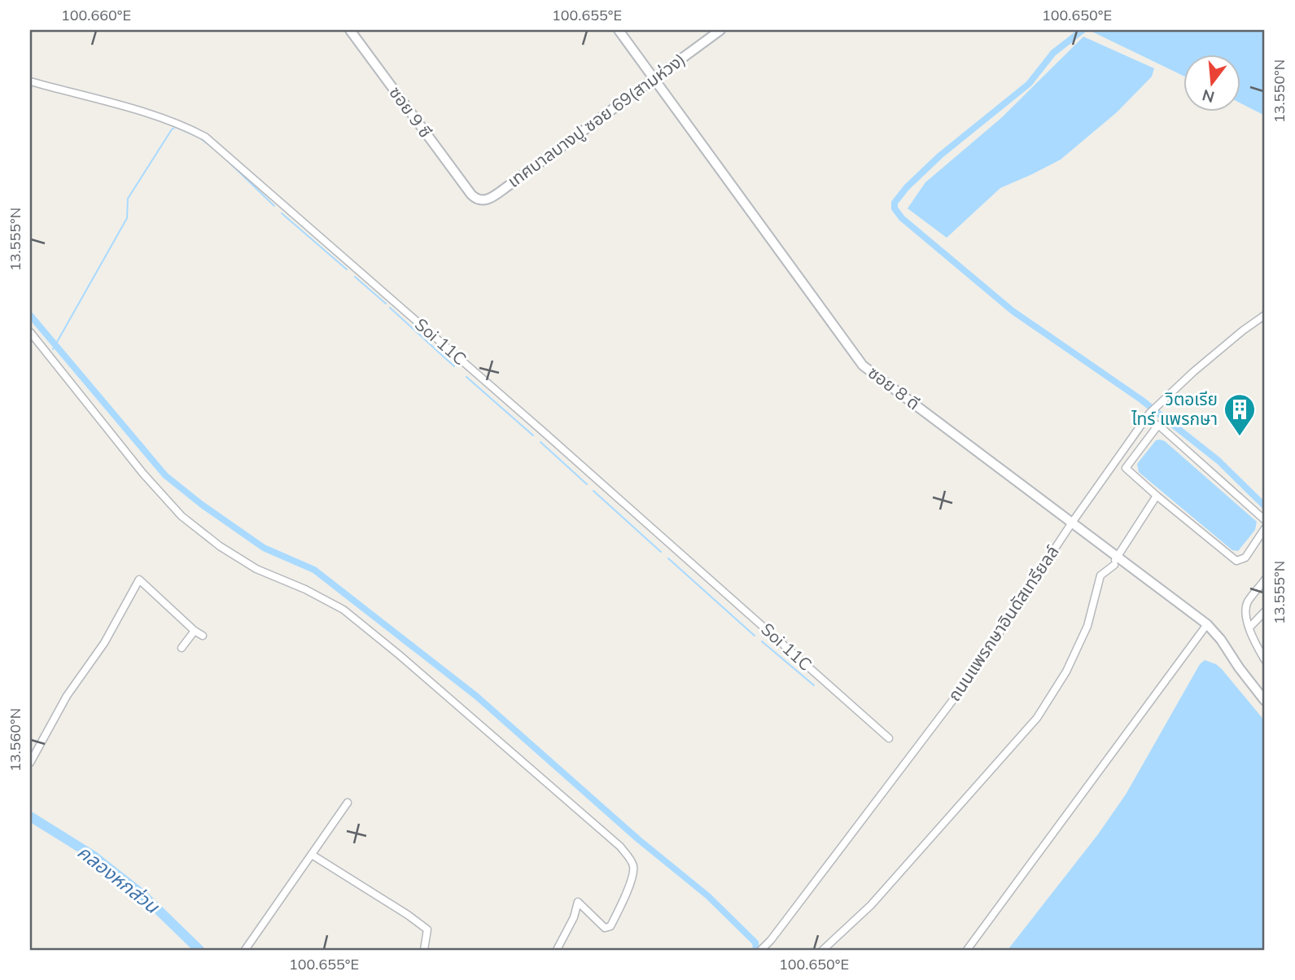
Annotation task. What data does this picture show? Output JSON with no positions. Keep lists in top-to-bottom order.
{
  "streets": {
    "street": [
      "ซอย 9 ซี",
      "เทศบาลบางปู ซอย 69(สามห่วง)",
      "Soi 11C",
      "ซอย 8 ดี",
      "ถนนแพรกษาอินดัสเทรียลล์"
    ]
  },
  "crossings": [
    ["ซอย 9 ซี", "เทศบาลบางปู ซอย 69(สามห่วง)"],
    ["เทศบาลบางปู ซอย 69(สามห่วง)", "ซอย 8 ดี"],
    ["ซอย 8 ดี", "ถนนแพรกษาอินดัสเทรียลล์"]
  ],
  "water": ["คลองหกส่วน"],
  "places": {
    "building": ["วิตอเรีย ไทร์ แพรกษา"]
  },
  "north": "bottom",
  "coordinates": [
    "100.660°E",
    "100.655°E",
    "100.650°E",
    "13.550°N",
    "13.555°N",
    "13.560°N"
  ]
}
